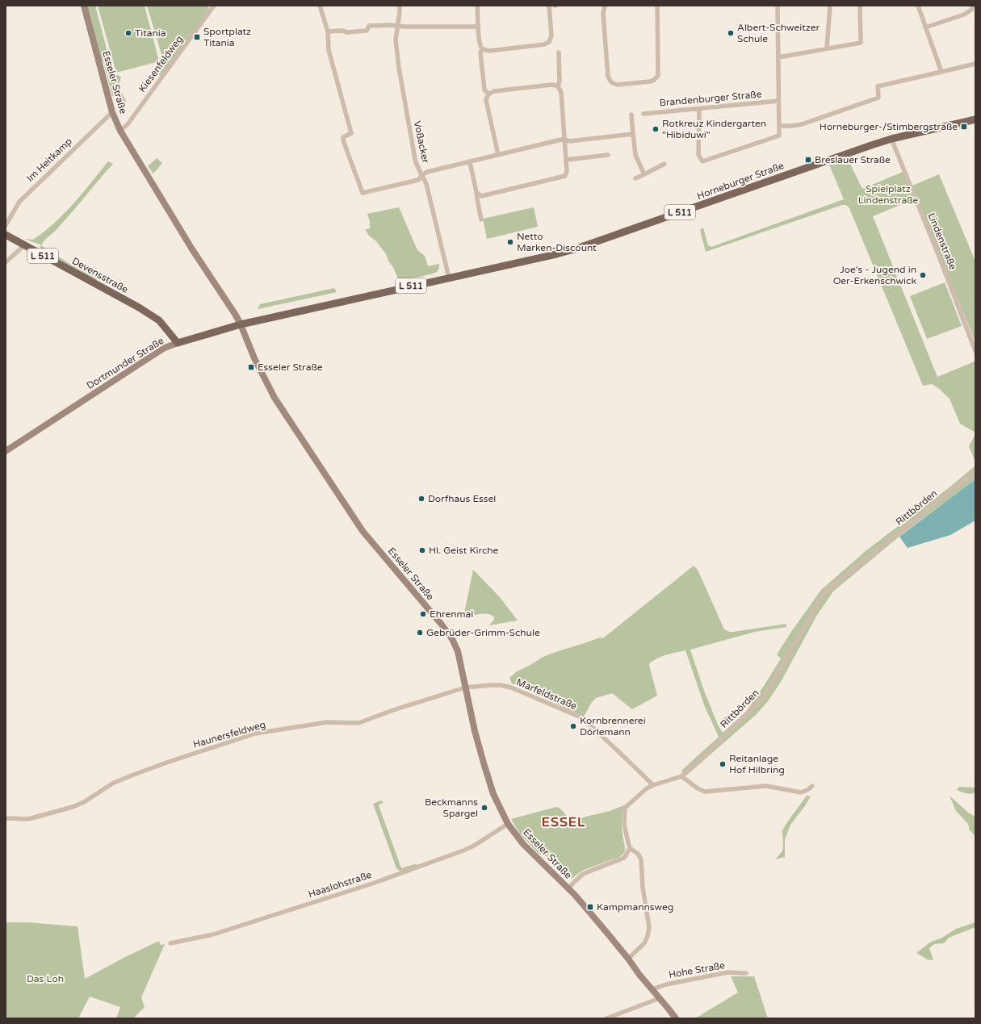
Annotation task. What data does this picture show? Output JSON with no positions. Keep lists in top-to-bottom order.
{
  "streets": {
    "main road": [
      "Esseler Straße",
      "Horneburger Straße",
      "L 511",
      "Devensstraße",
      "Dortmunder Straße"
    ],
    "street": [
      "Kiesenfeldweg",
      "Brandenburger Straße",
      "Voßacker",
      "Im Heitkamp",
      "Lindenstraße",
      "Rittbörden",
      "Marfeldstraße",
      "Haunersfeldweg",
      "Haaslohstraße",
      "Hohe Straße"
    ]
  },
  "crossings": [
    ["Kiesenfeldweg", "Esseler Straße"],
    ["Esseler Straße", "Im Heitkamp"],
    ["Esseler Straße", "Dortmunder Straße"],
    ["Esseler Straße", "Marfeldstraße"],
    ["Esseler Straße", "Haunersfeldweg"],
    ["Esseler Straße", "Haaslohstraße"],
    ["Esseler Straße", "Hohe Straße"],
    ["Voßacker", "Horneburger Straße"],
    ["Horneburger Straße", "Lindenstraße"],
    ["Horneburger Straße", "Dortmunder Straße"],
    ["Devensstraße", "Dortmunder Straße"],
    ["Rittbörden", "Marfeldstraße"],
    ["Marfeldstraße", "Haunersfeldweg"]
  ],
  "districts": ["ESSEL"],
  "parks": ["Spielplatz Lindenstraße", "Das Loh"],
  "places": {
    "other": [
      "Titania",
      "Albert-Schweitzer Schule",
      "Rotkreuz Kindergarten \"Hibiduwi\"",
      "Netto Marken-Discount",
      "Joe's - Jugend in Oer-Erkenschwick",
      "Dorfhaus Essel",
      "Hl. Geist Kirche",
      "Ehrenmal",
      "Gebrüder-Grimm-Schule",
      "Kornbrennerei Dörlemann",
      "Reitanlage Hof Hilbring",
      "Beckmanns Spargel"
    ],
    "transit": [
      "Sportplatz Titania",
      "Horneburger-/Stimbergstraße",
      "Breslauer Straße",
      "Esseler Straße",
      "Kampmannsweg"
    ]
  }
}
